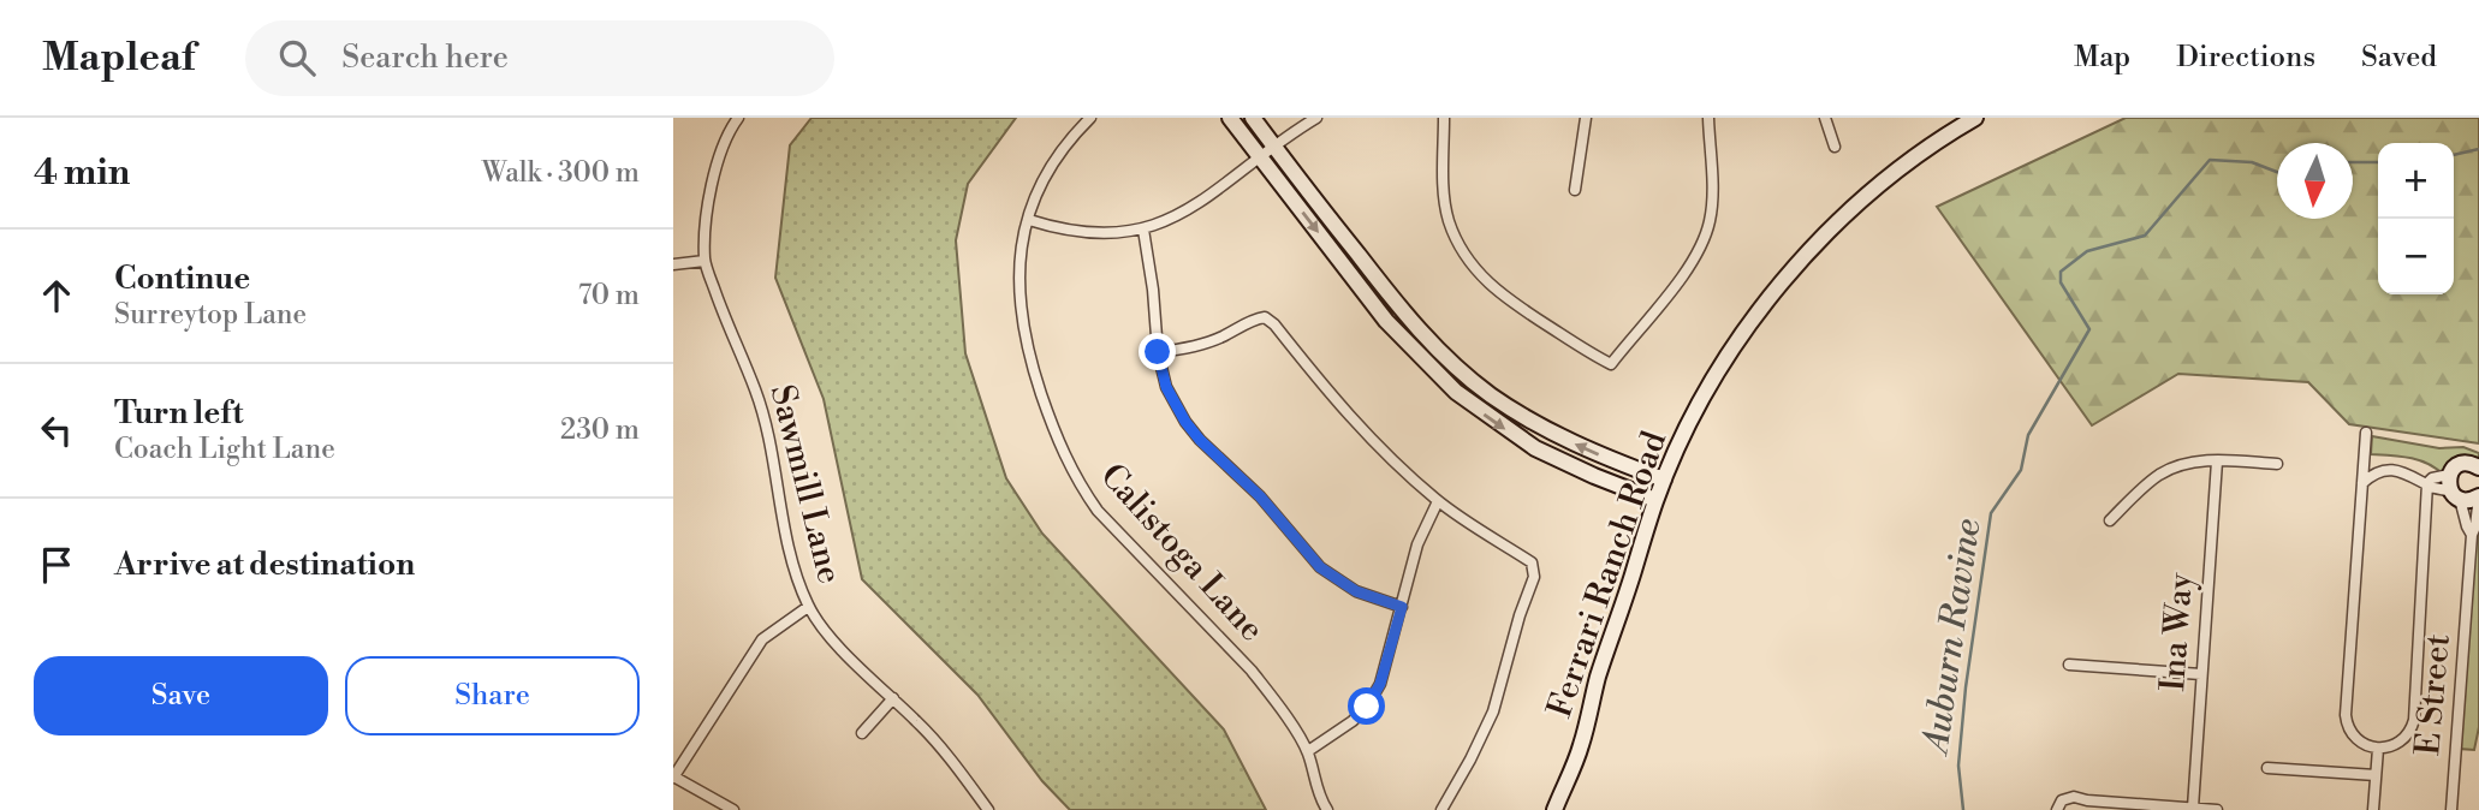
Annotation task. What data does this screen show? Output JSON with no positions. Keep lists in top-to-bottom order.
{
  "streets": {
    "street": [
      "Sawmill Lane",
      "Calistoga Lane",
      "Ferrari Ranch Road",
      "Ina Way",
      "E Street"
    ]
  },
  "water": ["Auburn Ravine"],
  "north": "bottom",
  "page": {
    "header": "Mapleaf",
    "search": "Search here",
    "nav": ["Map", "Directions", "Saved"],
    "heading": ["4 min", "Walk · 300 m"],
    "map_buttons": ["+", "−"],
    "list": [
      ["Continue", "Surreytop Lane", "70 m"],
      ["Turn left", "Coach Light Lane", "230 m"],
      "Arrive at destination"
    ],
    "buttons": ["Save", "Share"]
  }
}
